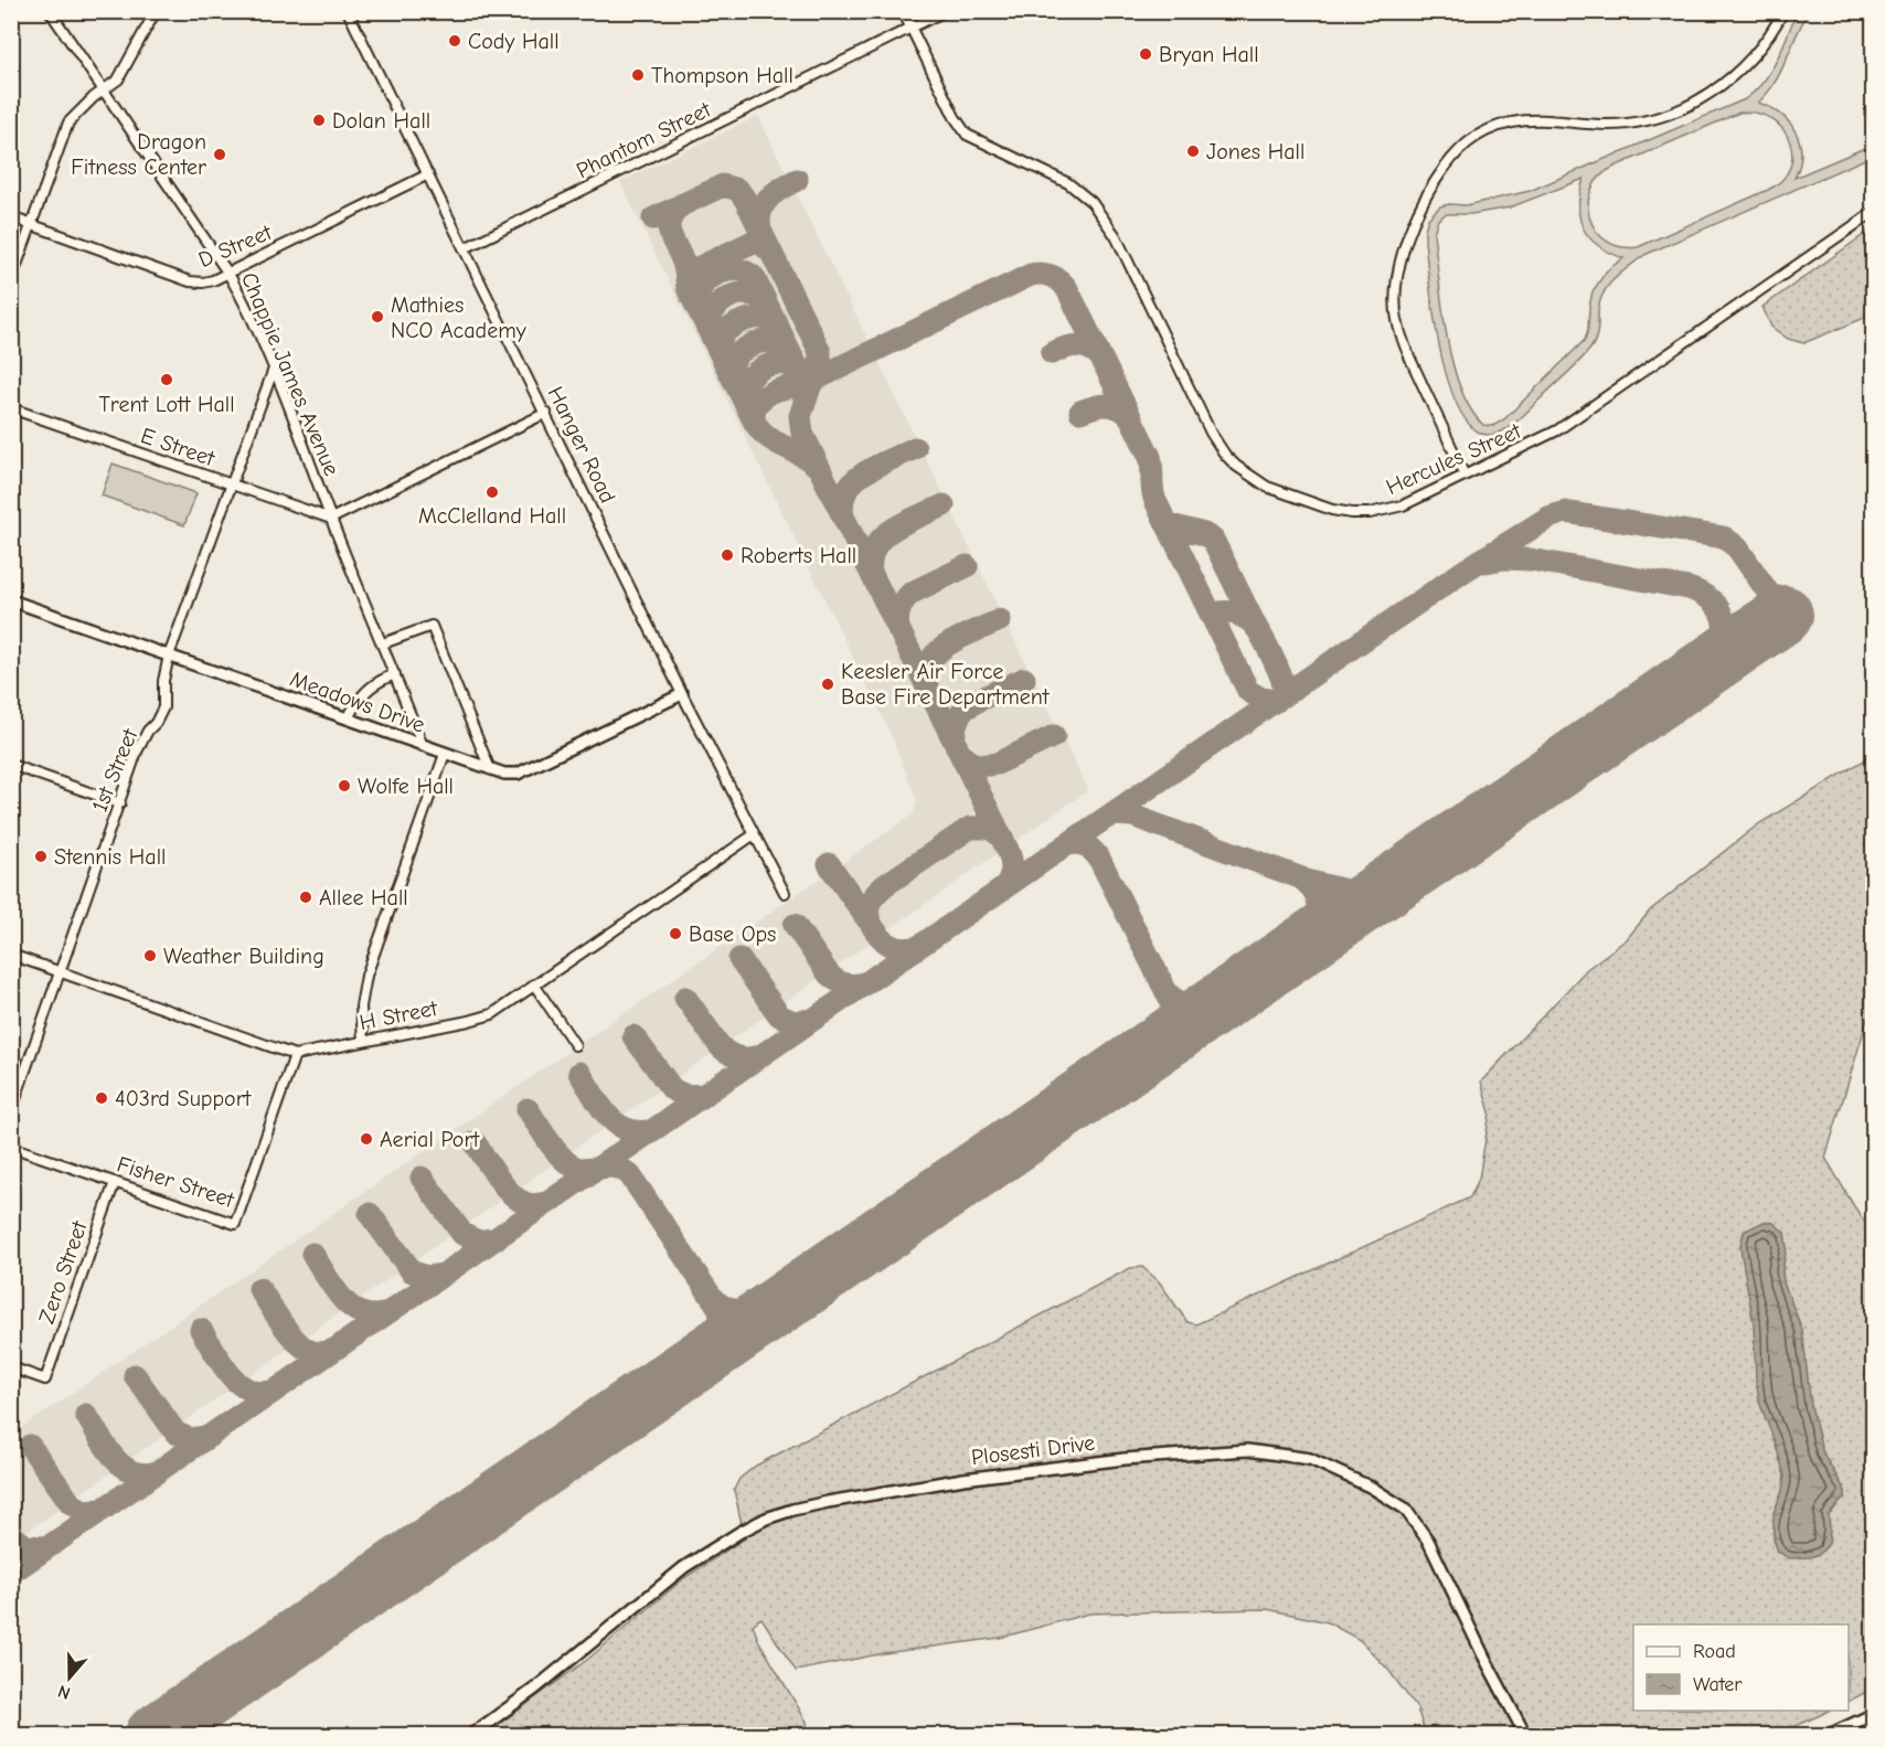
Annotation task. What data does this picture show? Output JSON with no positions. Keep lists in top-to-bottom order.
{
  "streets": {
    "street": [
      "Phantom Street",
      "D Street",
      "Chappie James Avenue",
      "Hanger Road",
      "E Street",
      "Hercules Street",
      "Meadows Drive",
      "1st Street",
      "H Street",
      "Fisher Street",
      "Zero Street",
      "Plosesti Drive"
    ]
  },
  "crossings": [
    ["Phantom Street", "Hanger Road"],
    ["Phantom Street", "Hercules Street"],
    ["D Street", "Chappie James Avenue"],
    ["D Street", "Hanger Road"],
    ["Chappie James Avenue", "E Street"],
    ["Chappie James Avenue", "Meadows Drive"],
    ["Chappie James Avenue", "1st Street"],
    ["Hanger Road", "Meadows Drive"],
    ["Hanger Road", "H Street"],
    ["E Street", "1st Street"],
    ["Meadows Drive", "1st Street"],
    ["H Street", "Fisher Street"],
    ["Fisher Street", "Zero Street"]
  ],
  "places": [
    "Cody Hall",
    "Bryan Hall",
    "Thompson Hall",
    "Dolan Hall",
    "Jones Hall",
    "Dragon Fitness Center",
    "Mathies NCO Academy",
    "Trent Lott Hall",
    "McClelland Hall",
    "Roberts Hall",
    "Keesler Air Force Base Fire Department",
    "Wolfe Hall",
    "Stennis Hall",
    "Allee Hall",
    "Base Ops",
    "Weather Building",
    "403rd Support",
    "Aerial Port"
  ],
  "legend": ["Road", "Water"],
  "north": "bottom"
}
